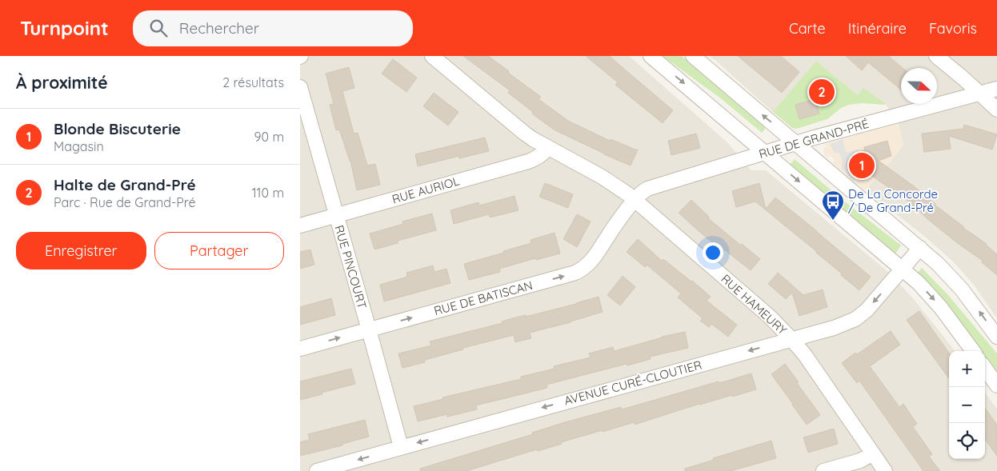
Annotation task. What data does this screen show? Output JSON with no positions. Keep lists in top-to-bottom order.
{
  "streets": {
    "street": [
      "RUE DE GRAND-PRÉ",
      "RUE AURIOL",
      "RUE PINCOURT",
      "RUE DE BATISCAN",
      "RUE HAMEURY",
      "AVENUE CURÉ-CLOUTIER"
    ]
  },
  "crossings": [
    ["RUE DE GRAND-PRÉ", "RUE DE BATISCAN"],
    ["RUE DE GRAND-PRÉ", "RUE HAMEURY"],
    ["RUE AURIOL", "RUE PINCOURT"],
    ["RUE AURIOL", "RUE HAMEURY"],
    ["RUE PINCOURT", "RUE DE BATISCAN"],
    ["RUE PINCOURT", "AVENUE CURÉ-CLOUTIER"],
    ["RUE DE BATISCAN", "RUE HAMEURY"],
    ["RUE HAMEURY", "AVENUE CURÉ-CLOUTIER"]
  ],
  "one_way": ["RUE DE BATISCAN", "AVENUE CURÉ-CLOUTIER"],
  "places": {
    "bus stop": ["De La Concorde / De Grand-Pré"]
  },
  "north": "right",
  "page": {
    "header": "Turnpoint",
    "search": "Rechercher",
    "nav": ["Carte", "Itinéraire", "Favoris"],
    "heading": ["À proximité", "2 résultats"],
    "pins": ["2", "1"],
    "list": [
      {
        "mark": "1",
        "name": "Blonde Biscuterie",
        "note": "Magasin",
        "value": "90 m"
      },
      {
        "mark": "2",
        "name": "Halte de Grand-Pré",
        "note": "Parc · Rue de Grand-Pré",
        "value": "110 m"
      }
    ],
    "buttons": ["Enregistrer", "Partager"],
    "map_buttons": ["+", "−"]
  }
}
